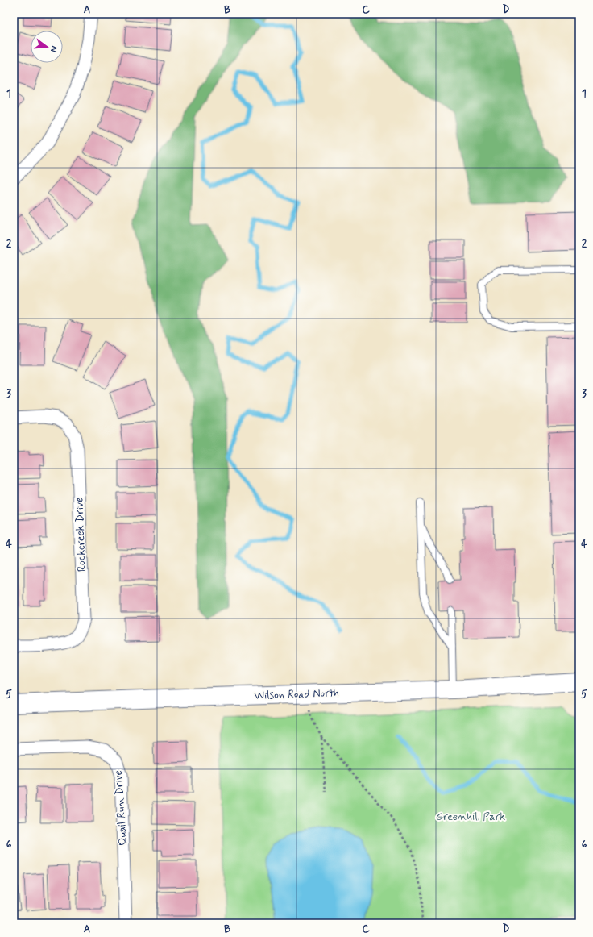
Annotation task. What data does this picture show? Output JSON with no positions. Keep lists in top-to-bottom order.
{
  "streets": {
    "street": ["Rockcreek Drive", "Wilson Road North", "Quail Run Drive"]
  },
  "parks": ["Greenhill Park"],
  "north": "right",
  "grid": {
    "columns": [
      "A",
      "B",
      "C",
      "D"
    ],
    "rows": [
      "1",
      "2",
      "3",
      "4",
      "5",
      "6"
    ]
  }
}
